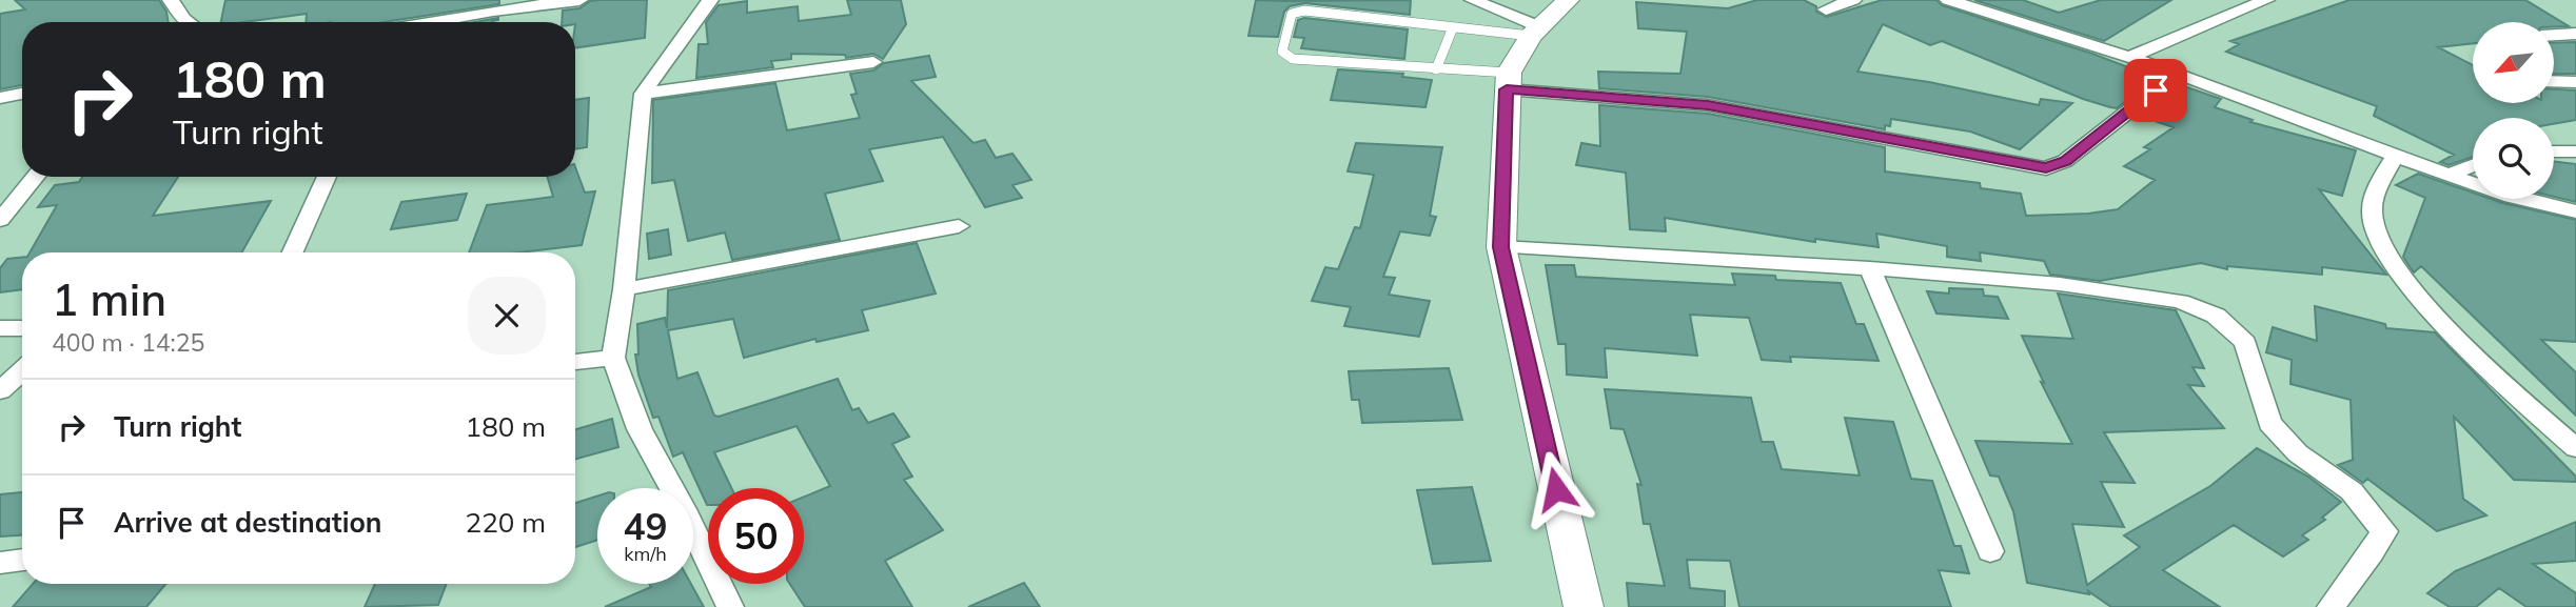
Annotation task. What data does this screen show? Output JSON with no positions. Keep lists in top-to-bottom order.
{
  "north": "bottom left",
  "page": {
    "turn": ["180 m", "Turn right"],
    "heading": ["1 min", "400 m · 14:25"],
    "list": [
      {
        "name": "Turn right",
        "value": "180 m"
      },
      {
        "name": "Arrive at destination",
        "value": "220 m"
      }
    ],
    "speed": "49 km/h",
    "limit": "50"
  }
}
